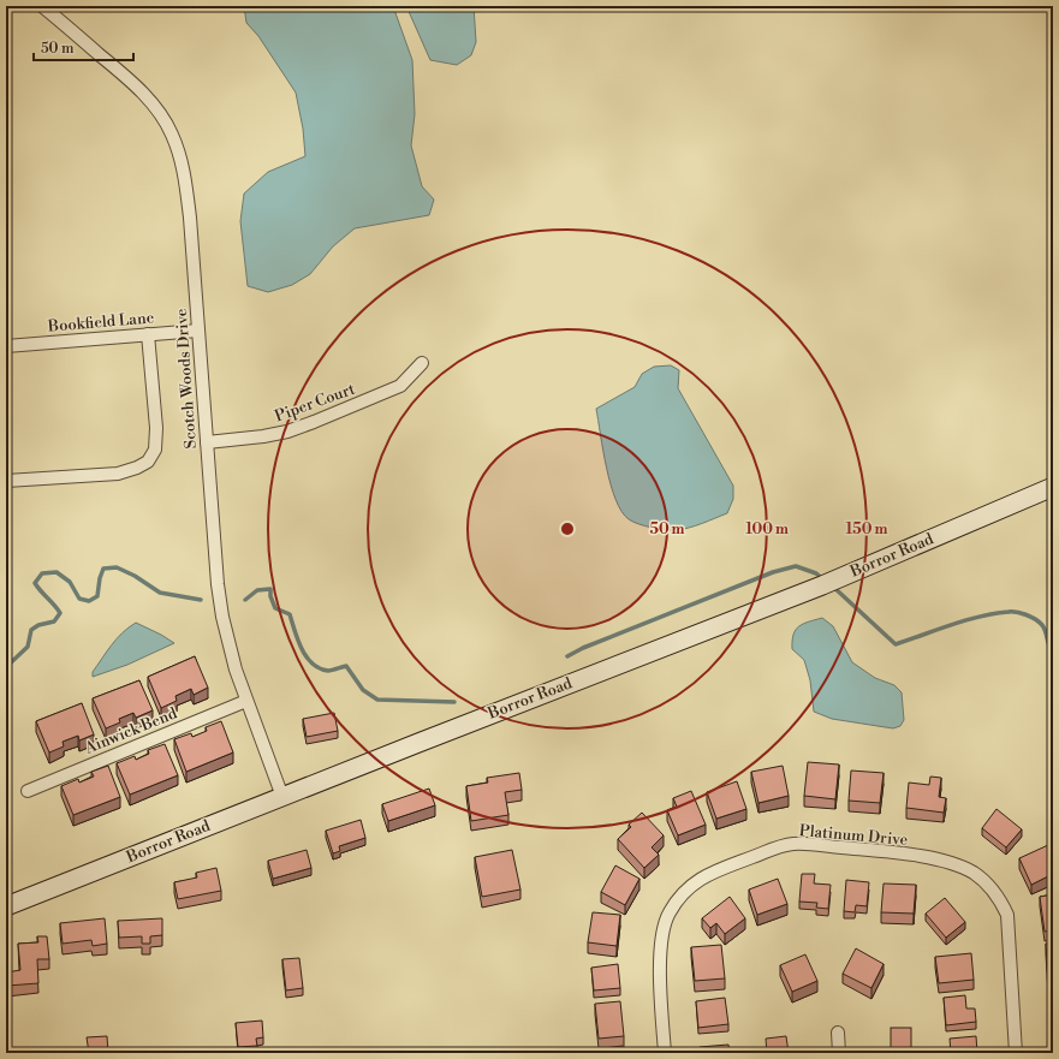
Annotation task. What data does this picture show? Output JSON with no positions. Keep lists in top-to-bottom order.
{
  "streets": {
    "street": [
      "Bookfield Lane",
      "Scotch Woods Drive",
      "Piper Court",
      "Borror Road",
      "Ainwick Bend",
      "Platinum Drive"
    ]
  },
  "crossings": [
    ["Bookfield Lane", "Scotch Woods Drive"],
    ["Scotch Woods Drive", "Piper Court"],
    ["Scotch Woods Drive", "Borror Road"],
    ["Scotch Woods Drive", "Ainwick Bend"]
  ],
  "scale_bar": "50 m",
  "rings": ["50 m", "100 m", "150 m"]
}
